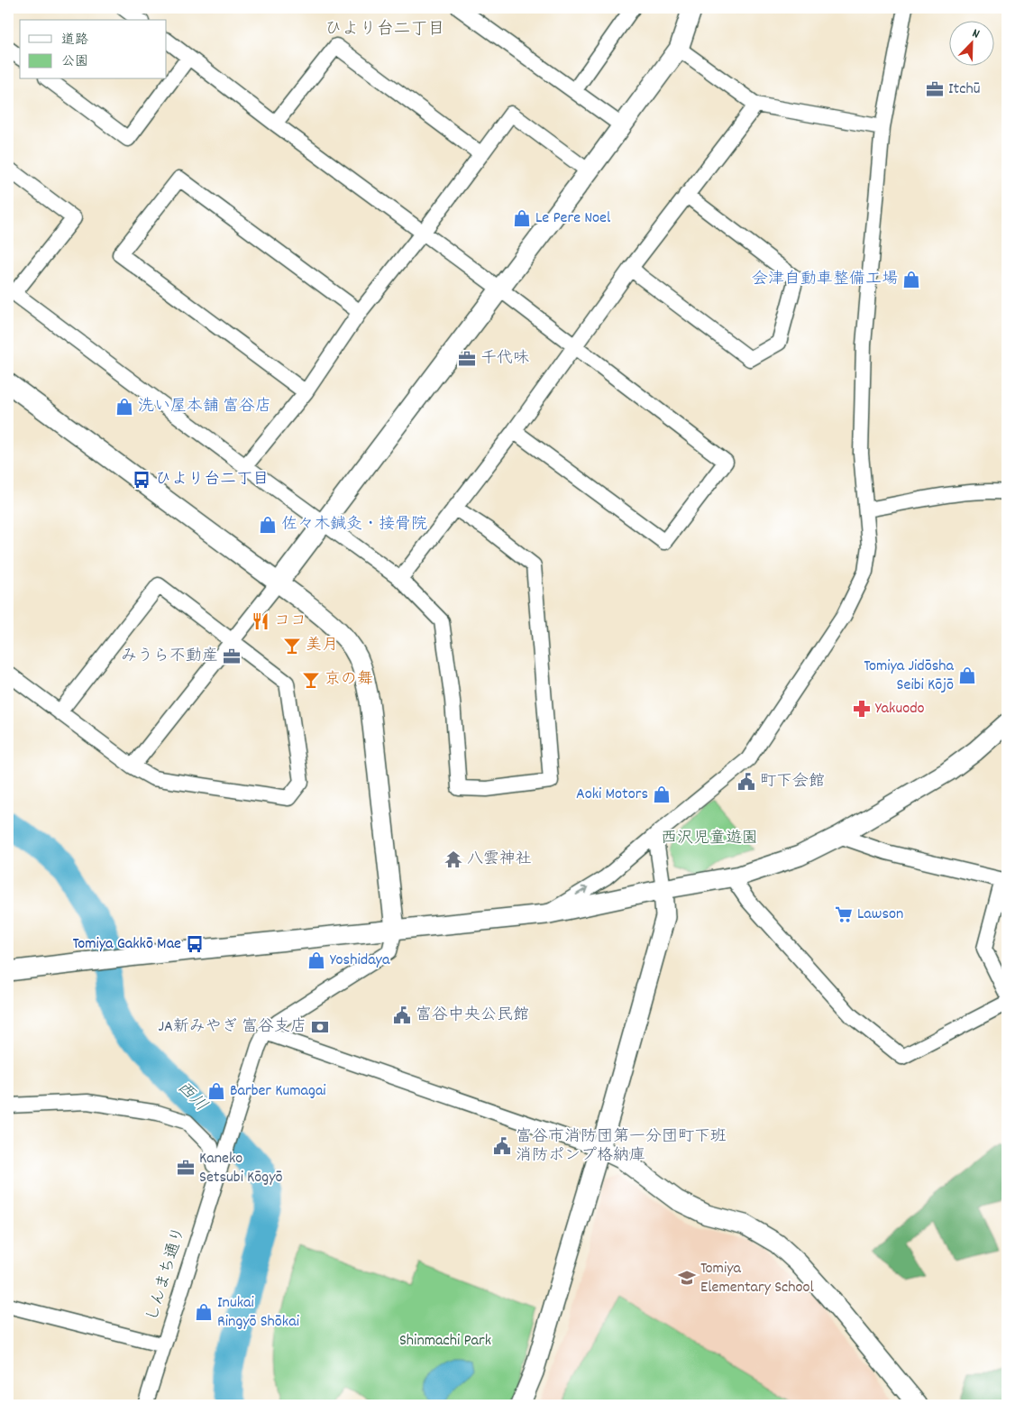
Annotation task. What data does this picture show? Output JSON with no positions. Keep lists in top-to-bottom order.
{
  "streets": {
    "street": ["しんまち通り"]
  },
  "districts": ["ひより台二丁目"],
  "water": ["西川"],
  "parks": ["西沢児童遊園", "Shinmachi Park"],
  "places": {
    "office": [
      "Itchū",
      "千代味",
      "みうら不動産",
      "Kaneko Setsubi Kōgyō"
    ],
    "shop": [
      "Le Pere Noel",
      "会津自動車整備工場",
      "洗い屋本舗 富谷店",
      "佐々木鍼灸・接骨院",
      "Tomiya Jidōsha Seibi Kōjō",
      "Aoki Motors",
      "Yoshidaya",
      "Barber Kumagai",
      "Inukai Ringyō Shōkai"
    ],
    "bus stop": ["ひより台二丁目", "Tomiya Gakkō Mae"],
    "restaurant": ["ココ"],
    "bar": ["美月", "京の舞"],
    "pharmacy": ["Yakuodo"],
    "public building": ["町下会館", "富谷中央公民館", "富谷市消防団第一分団町下班 消防ポンプ格納庫"],
    "temple": ["八雲神社"],
    "supermarket": ["Lawson"],
    "bank": ["JA新みやぎ 富谷支店"],
    "school or university": ["Tomiya Elementary School"]
  },
  "legend": ["道路", "公園"],
  "north": "top right"
}
